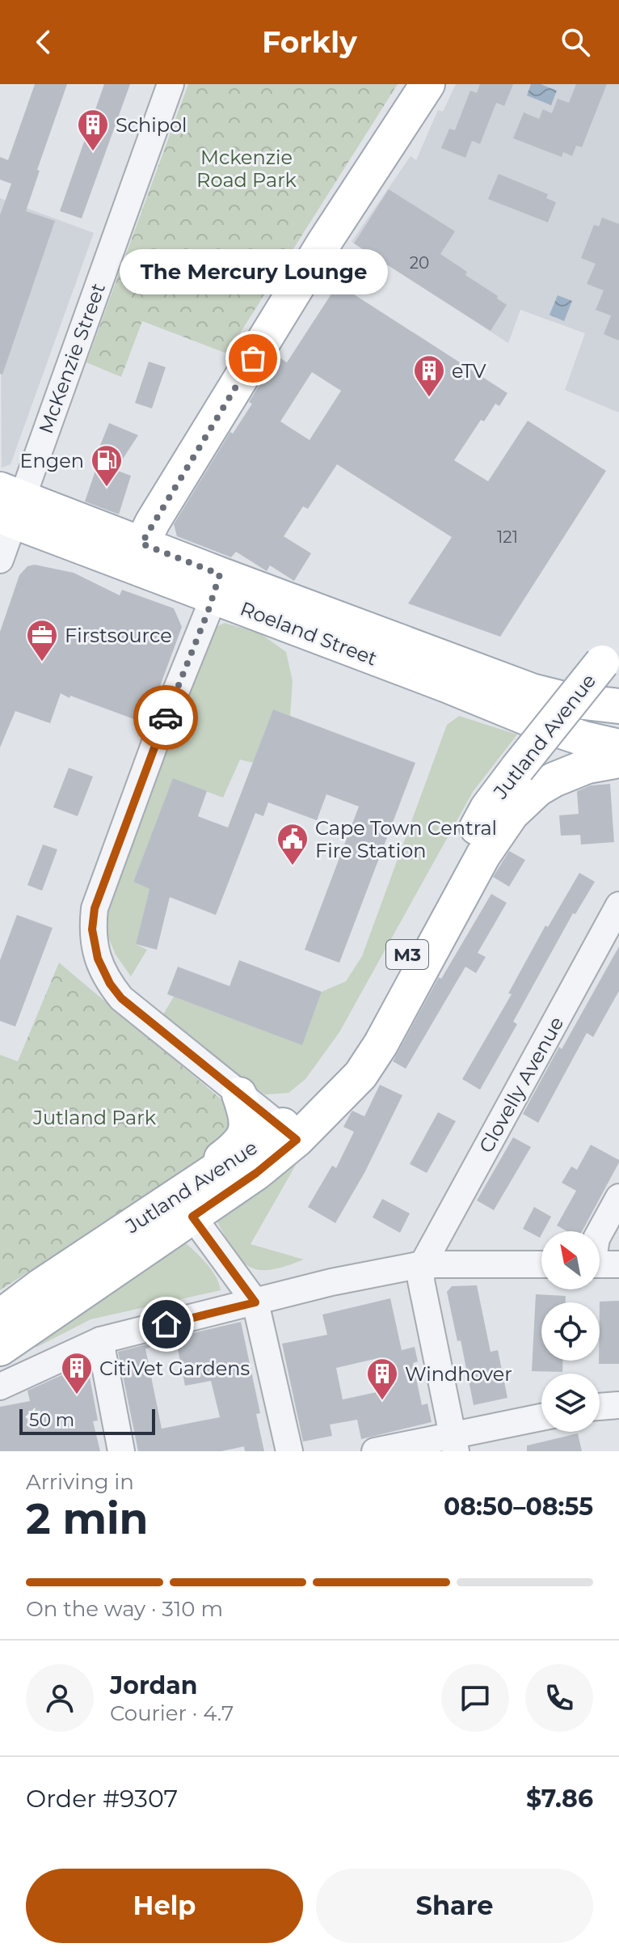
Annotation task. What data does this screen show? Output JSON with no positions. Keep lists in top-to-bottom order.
{
  "streets": {
    "main road": ["Roeland Street", "Jutland Avenue", "M3"],
    "street": ["McKenzie Street", "Clovelly Avenue"]
  },
  "crossings": [
    ["McKenzie Street", "Roeland Street"]
  ],
  "parks": ["Mckenzie Road Park", "Jutland Park"],
  "places": {
    "building": [
      "Schipol",
      "eTV",
      "CitiVet Gardens",
      "Windhover"
    ],
    "other": ["The Mercury Lounge"],
    "fuel station": ["Engen"],
    "office": ["Firstsource"],
    "public building": ["Cape Town Central Fire Station"]
  },
  "house_numbers": ["20", "121"],
  "scale_bar": "50 m",
  "north": "top left",
  "page": {
    "header": "Forkly",
    "bubble": "The Mercury Lounge",
    "scale": "50 m",
    "heading": ["2 min", "Arriving in", "08:50–08:55"],
    "panel": [
      "Jordan",
      "Courier · 4.7",
      "Order #9307",
      "$7.86"
    ],
    "bar": "On the way · 310 m",
    "buttons": ["Help", "Share"]
  }
}
